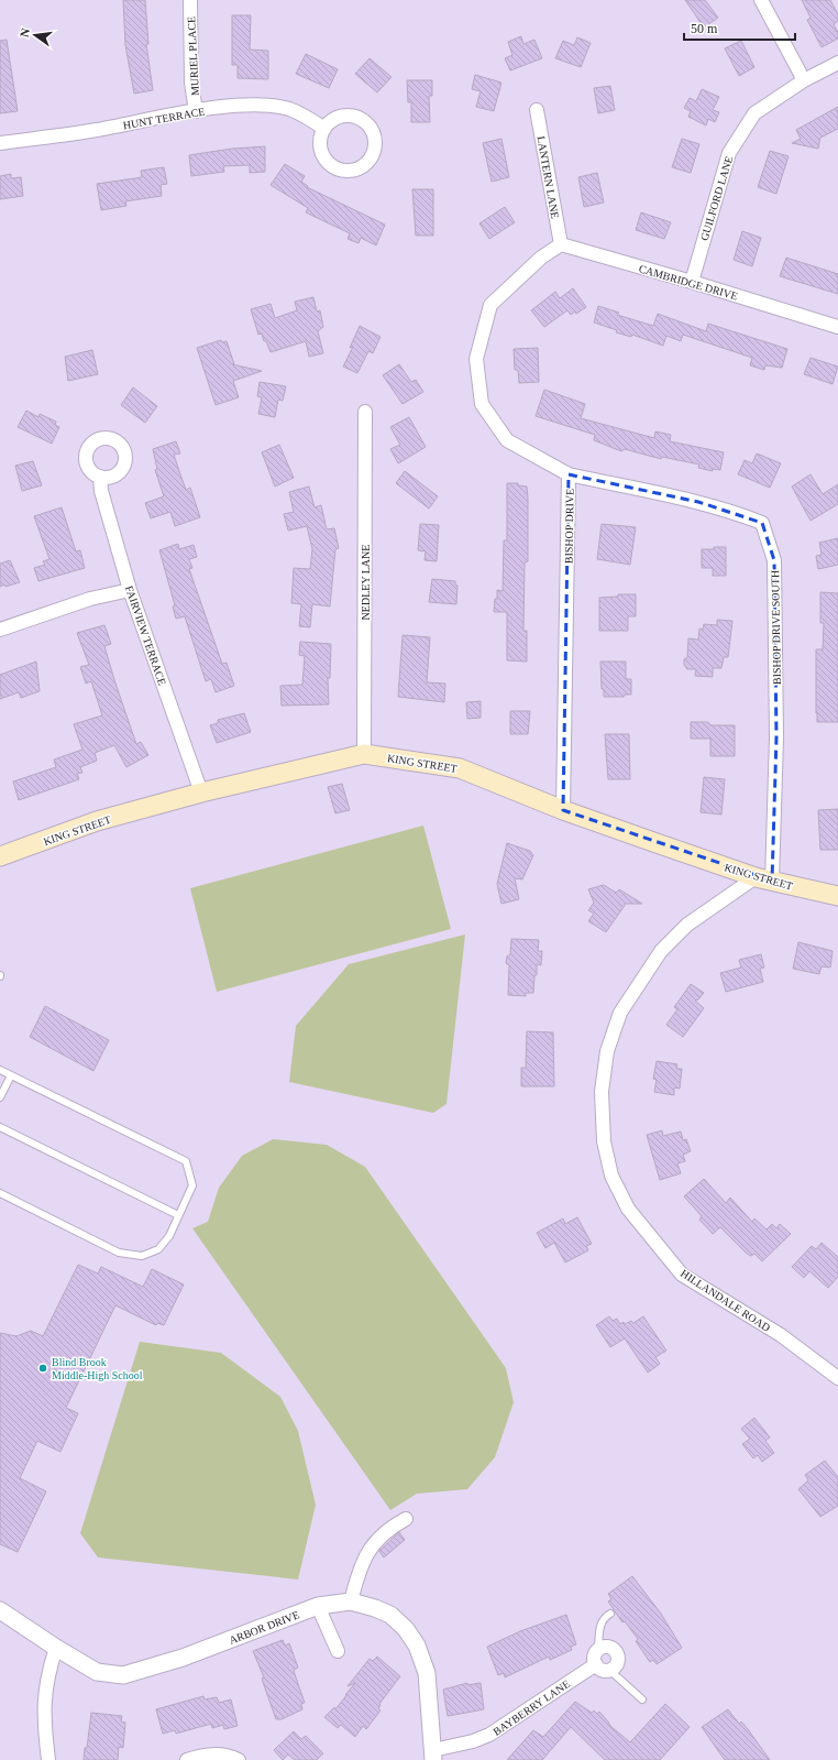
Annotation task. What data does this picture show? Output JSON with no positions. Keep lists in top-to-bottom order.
{
  "streets": {
    "main road": ["KING STREET"],
    "street": [
      "MURIEL PLACE",
      "HUNT TERRACE",
      "LANTERN LANE",
      "GUILFORD LANE",
      "CAMBRIDGE DRIVE",
      "BISHOP DRIVE",
      "NEDLEY LANE",
      "BISHOP DRIVE SOUTH",
      "FAIRVIEW TERRACE",
      "HILLANDALE ROAD",
      "ARBOR DRIVE",
      "BAYBERRY LANE"
    ]
  },
  "crossings": [
    ["MURIEL PLACE", "HUNT TERRACE"],
    ["LANTERN LANE", "CAMBRIDGE DRIVE"],
    ["LANTERN LANE", "BISHOP DRIVE"],
    ["GUILFORD LANE", "CAMBRIDGE DRIVE"],
    ["CAMBRIDGE DRIVE", "BISHOP DRIVE"],
    ["BISHOP DRIVE", "BISHOP DRIVE SOUTH"],
    ["BISHOP DRIVE", "KING STREET"],
    ["NEDLEY LANE", "KING STREET"],
    ["BISHOP DRIVE SOUTH", "KING STREET"],
    ["BISHOP DRIVE SOUTH", "HILLANDALE ROAD"],
    ["FAIRVIEW TERRACE", "KING STREET"],
    ["KING STREET", "HILLANDALE ROAD"],
    ["ARBOR DRIVE", "BAYBERRY LANE"]
  ],
  "places": ["Blind Brook Middle-High School"],
  "scale_bar": "50 m",
  "north": "left"
}
